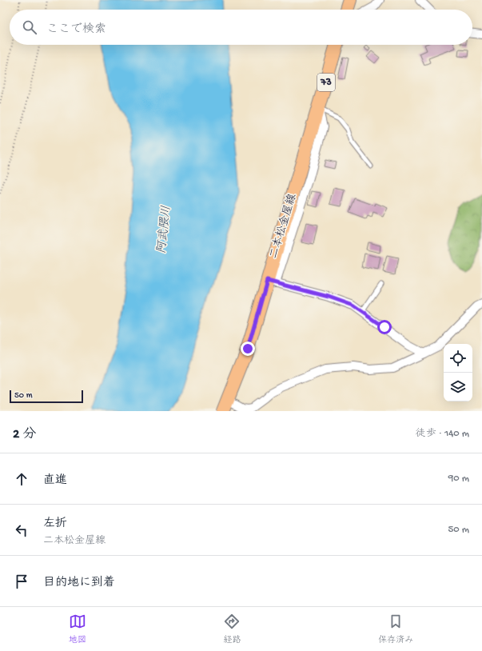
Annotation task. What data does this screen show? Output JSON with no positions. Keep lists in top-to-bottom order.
{
  "streets": {
    "main road": ["73", "二本松金屋線"]
  },
  "water": ["阿武隈川"],
  "scale_bar": "50 m",
  "page": {
    "search": "ここで検索",
    "scale": "50 m",
    "heading": ["2 分", "徒歩 · 140 m"],
    "list": [
      ["直進", "90 m"],
      ["左折", "二本松金屋線", "50 m"],
      "目的地に到着"
    ],
    "nav": ["地図", "経路", "保存済み"]
  }
}
